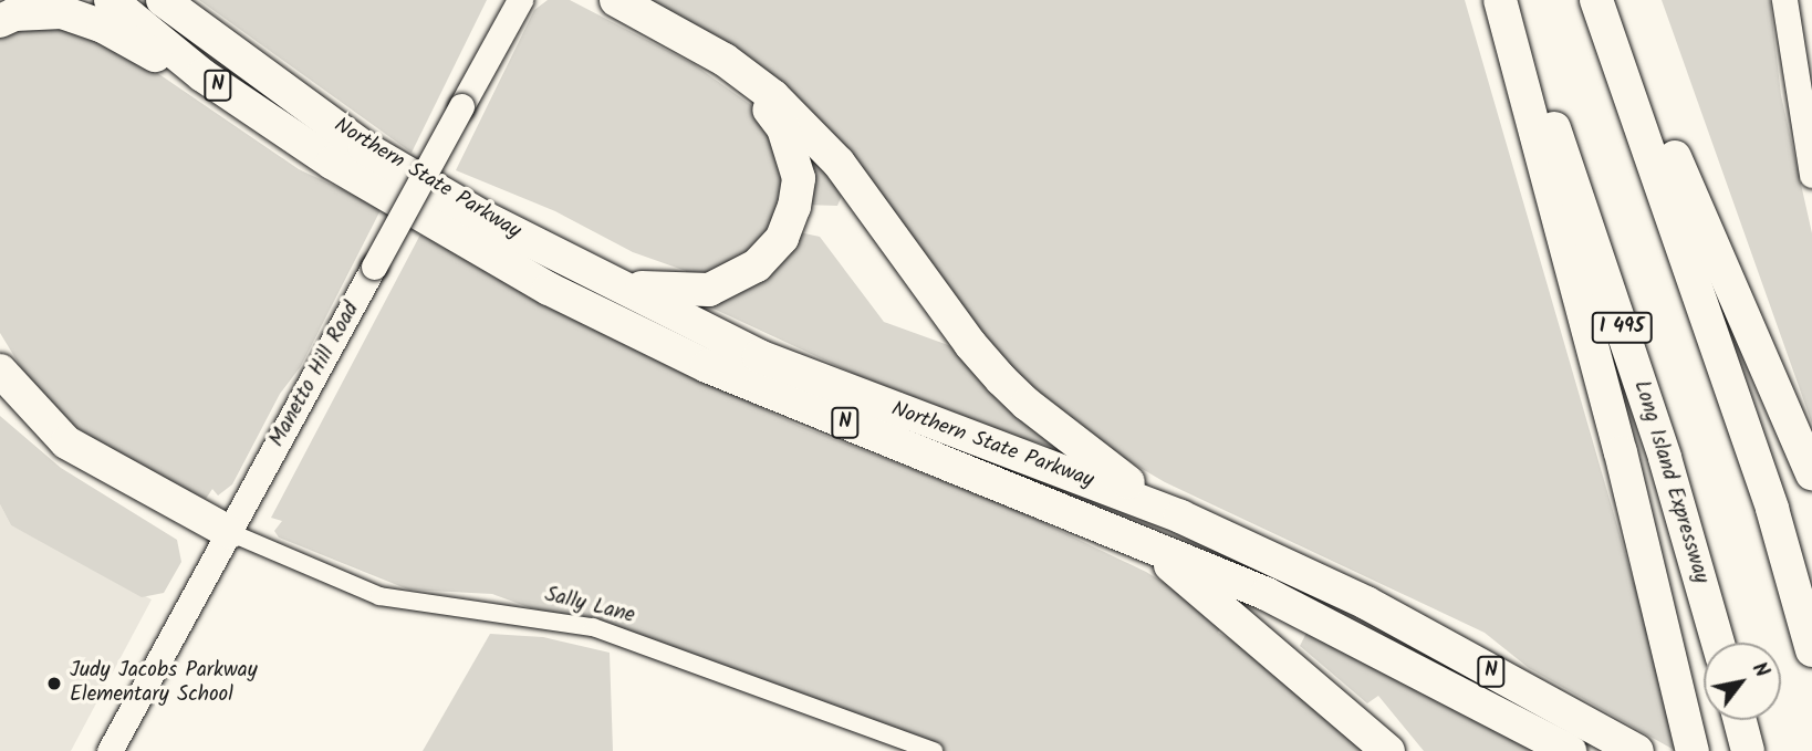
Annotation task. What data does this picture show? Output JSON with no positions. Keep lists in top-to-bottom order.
{
  "streets": {
    "highway": [
      "N",
      "Northern State Parkway",
      "I 495",
      "Long Island Expressway"
    ],
    "main road": ["Manetto Hill Road"],
    "street": ["Sally Lane"]
  },
  "crossings": [
    ["Manetto Hill Road", "Sally Lane"]
  ],
  "places": ["Judy Jacobs Parkway Elementary School"],
  "north": "top right"
}
